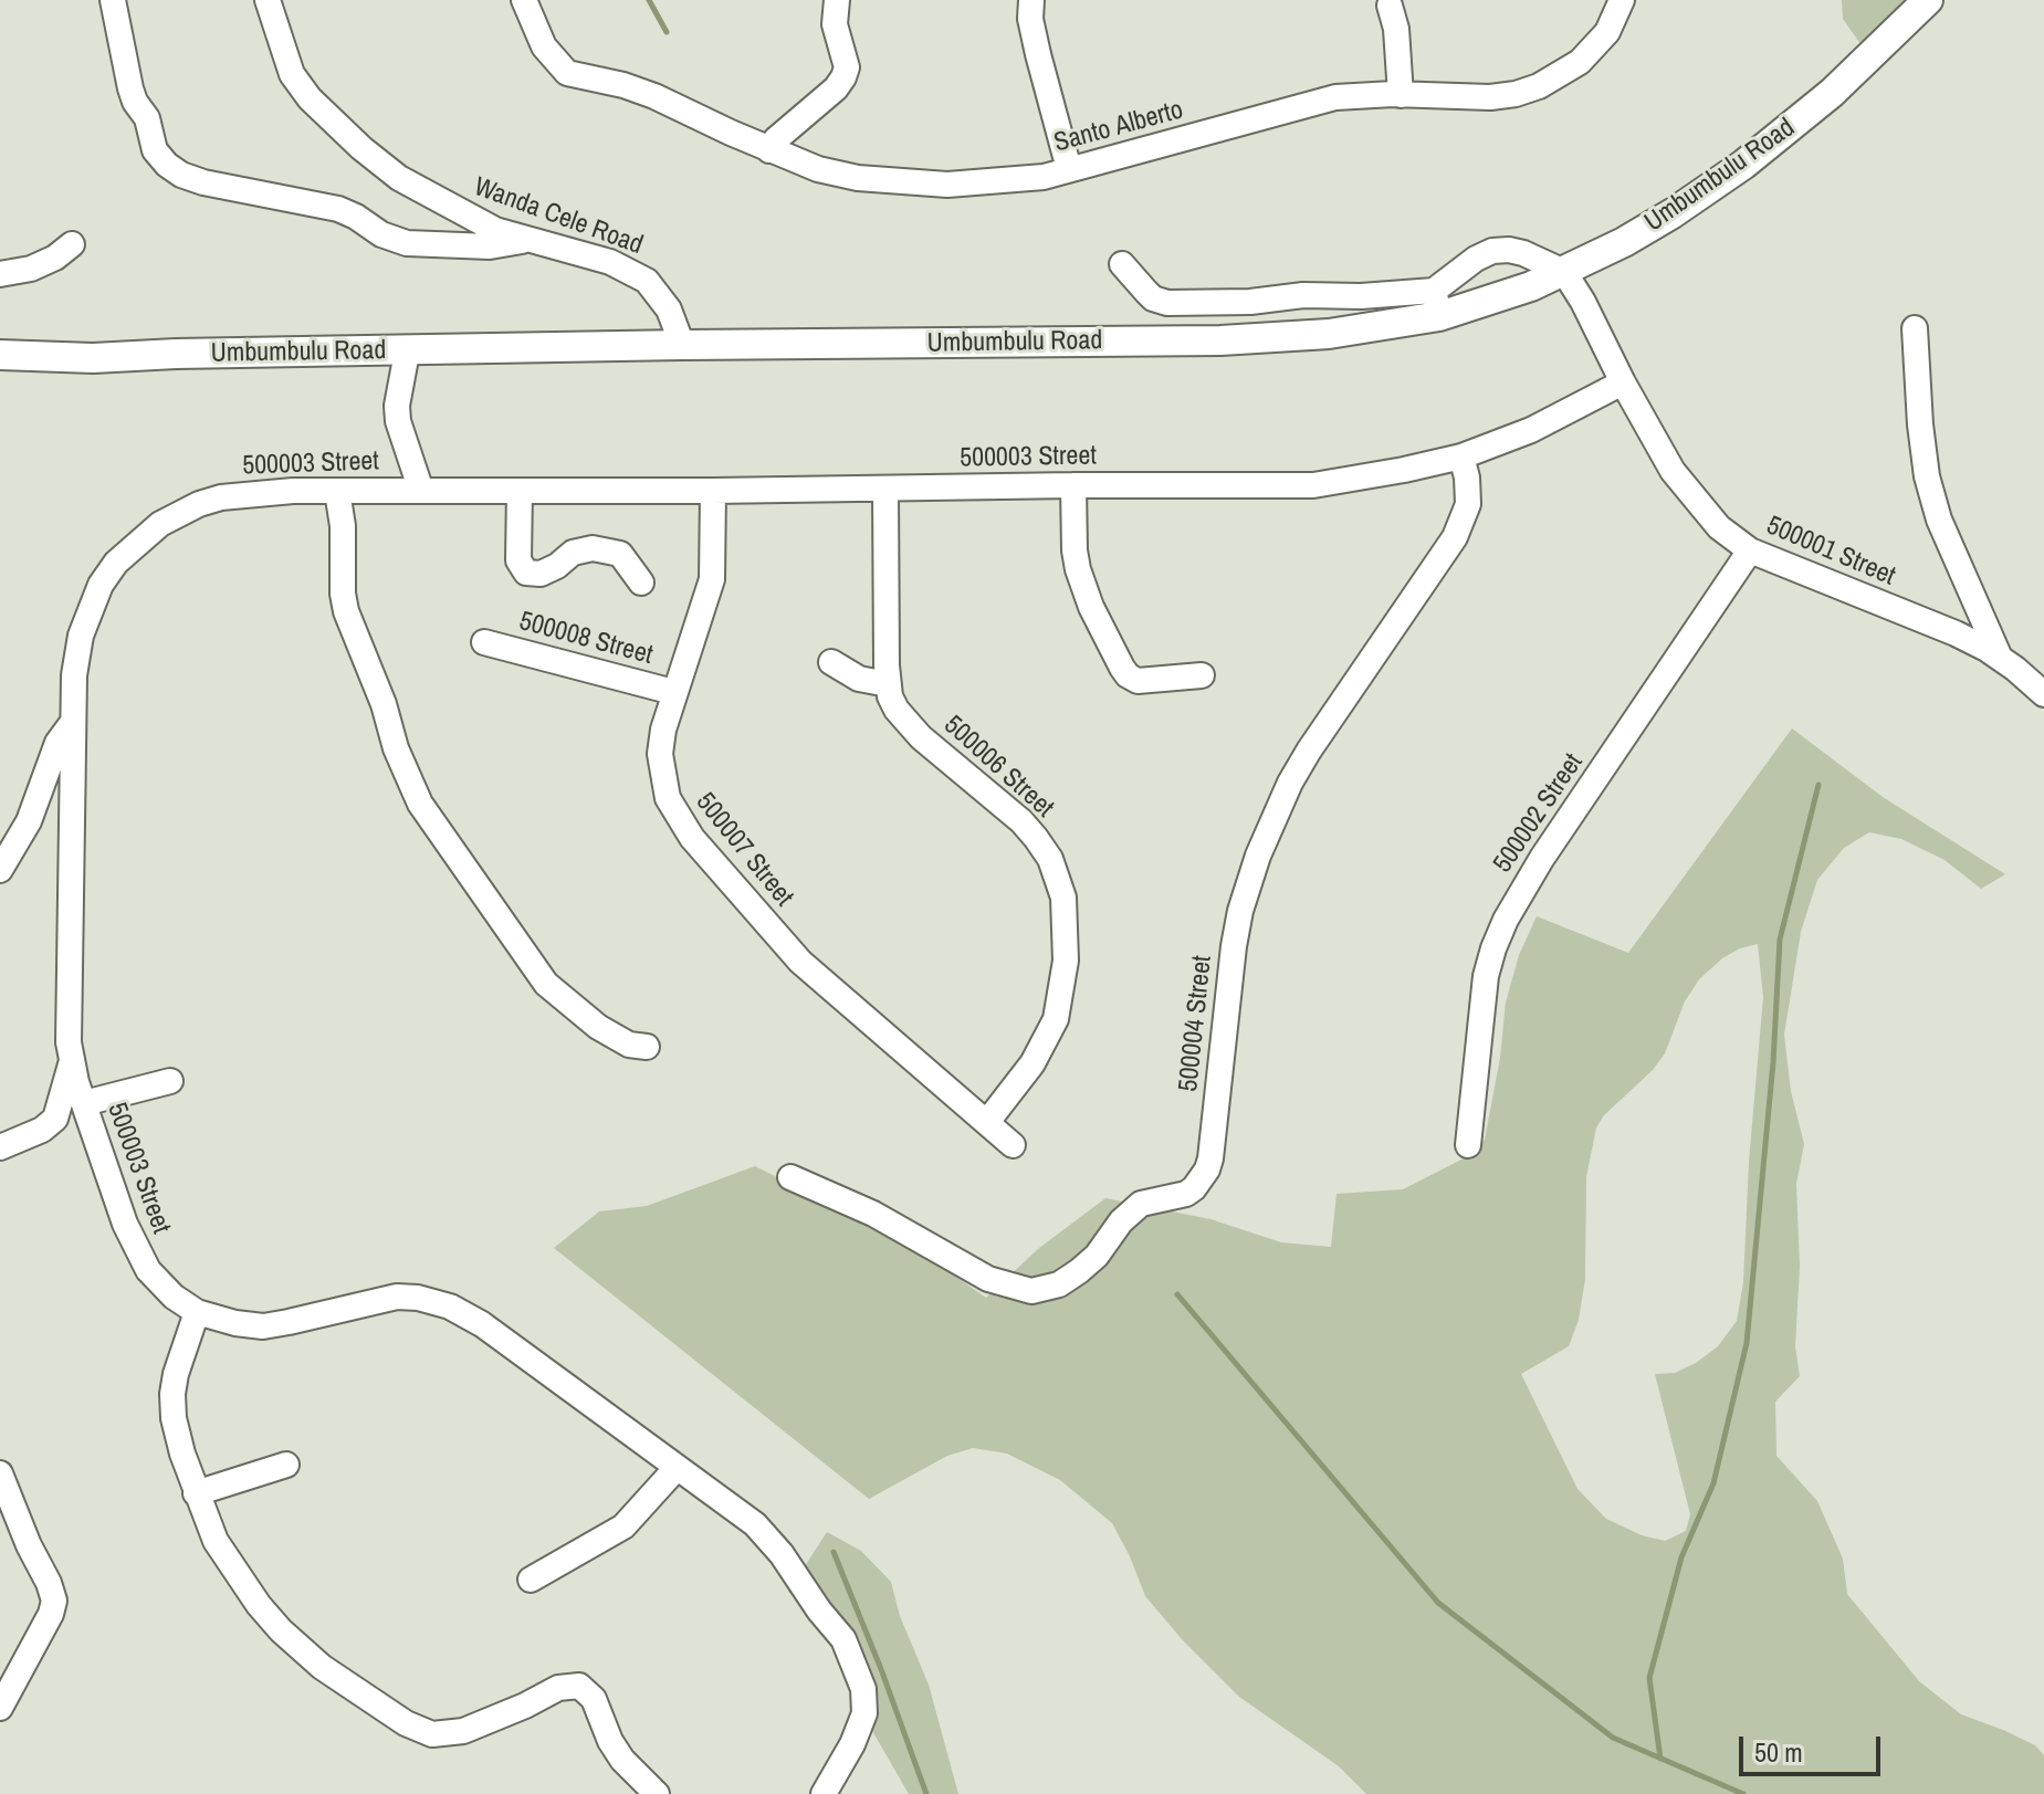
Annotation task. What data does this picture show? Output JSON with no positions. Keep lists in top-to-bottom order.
{
  "streets": {
    "main road": ["Umbumbulu Road"],
    "street": [
      "Santo Alberto",
      "Wanda Cele Road",
      "500003 Street",
      "500001 Street",
      "500008 Street",
      "500006 Street",
      "500002 Street",
      "500007 Street",
      "500004 Street"
    ]
  },
  "crossings": [
    ["Umbumbulu Road", "Wanda Cele Road"],
    ["Umbumbulu Road", "500001 Street"],
    ["500003 Street", "500001 Street"],
    ["500003 Street", "500006 Street"],
    ["500003 Street", "500007 Street"],
    ["500003 Street", "500004 Street"],
    ["500001 Street", "500002 Street"],
    ["500008 Street", "500007 Street"],
    ["500006 Street", "500007 Street"]
  ],
  "scale_bar": "50 m"
}
